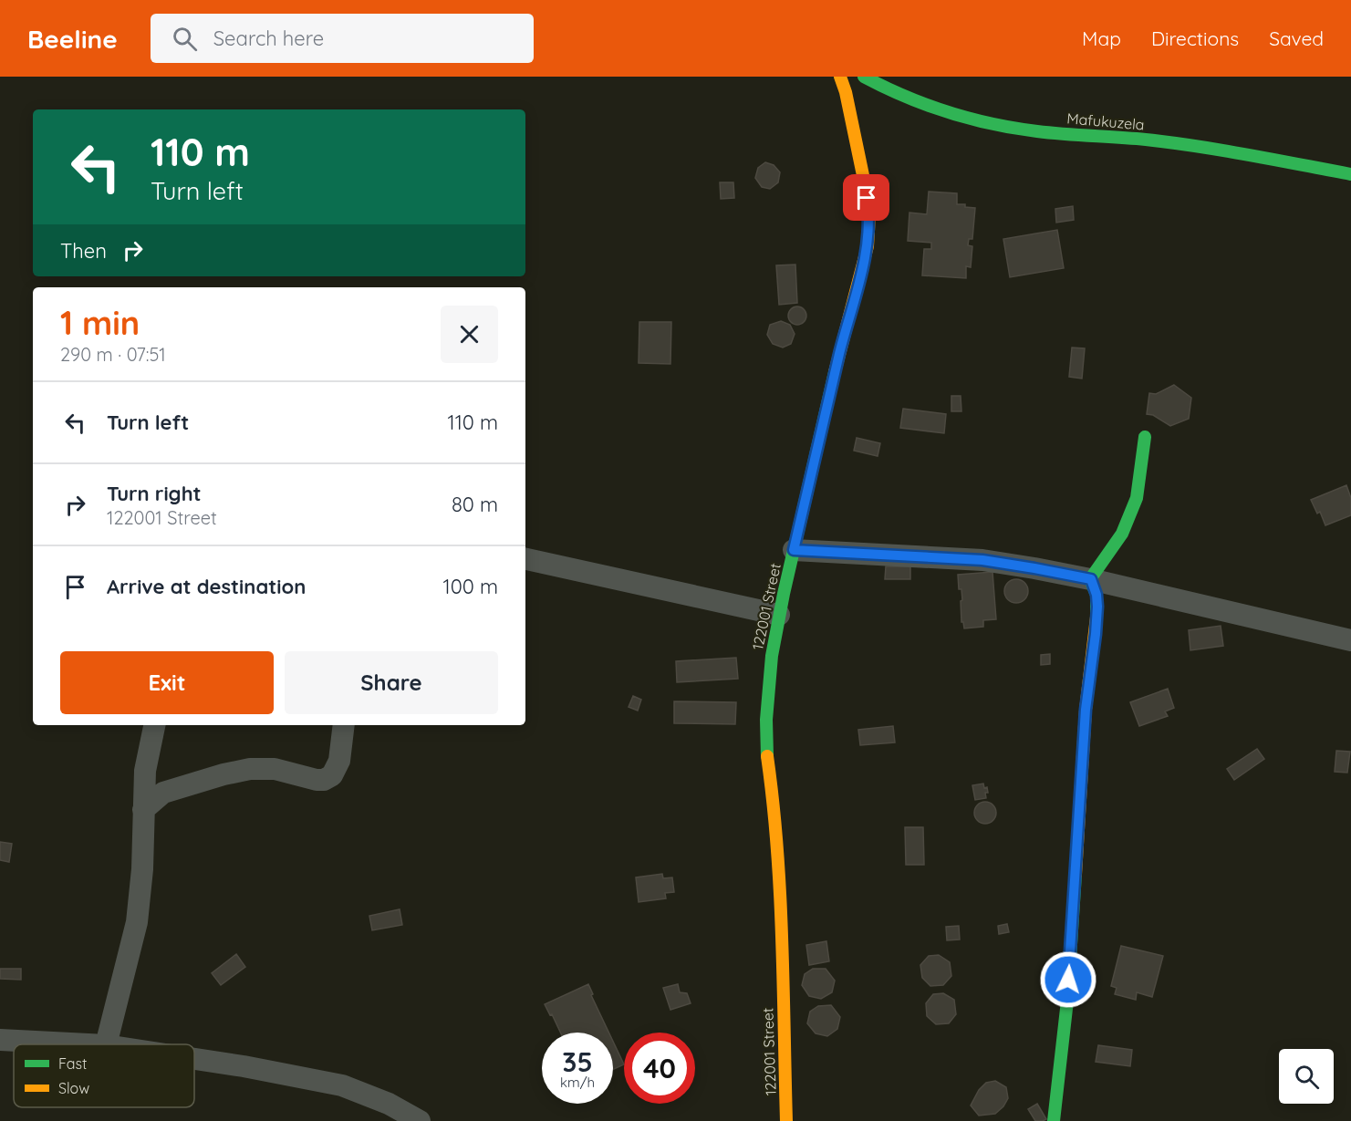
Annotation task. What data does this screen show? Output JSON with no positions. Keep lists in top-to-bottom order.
{
  "streets": {
    "street": ["Mafukuzela", "122001 Street"]
  },
  "legend": ["Fast", "Slow"],
  "page": {
    "header": "Beeline",
    "search": "Search here",
    "nav": ["Map", "Directions", "Saved"],
    "turn": ["110 m", "Turn left"],
    "then": "Then",
    "heading": ["1 min", "290 m · 07:51"],
    "list": [
      {
        "name": "Turn left",
        "value": "110 m"
      },
      {
        "name": "Turn right",
        "note": "122001 Street",
        "value": "80 m"
      },
      {
        "name": "Arrive at destination",
        "value": "100 m"
      }
    ],
    "buttons": ["Exit", "Share"],
    "speed": "35 km/h",
    "limit": "40"
  }
}
